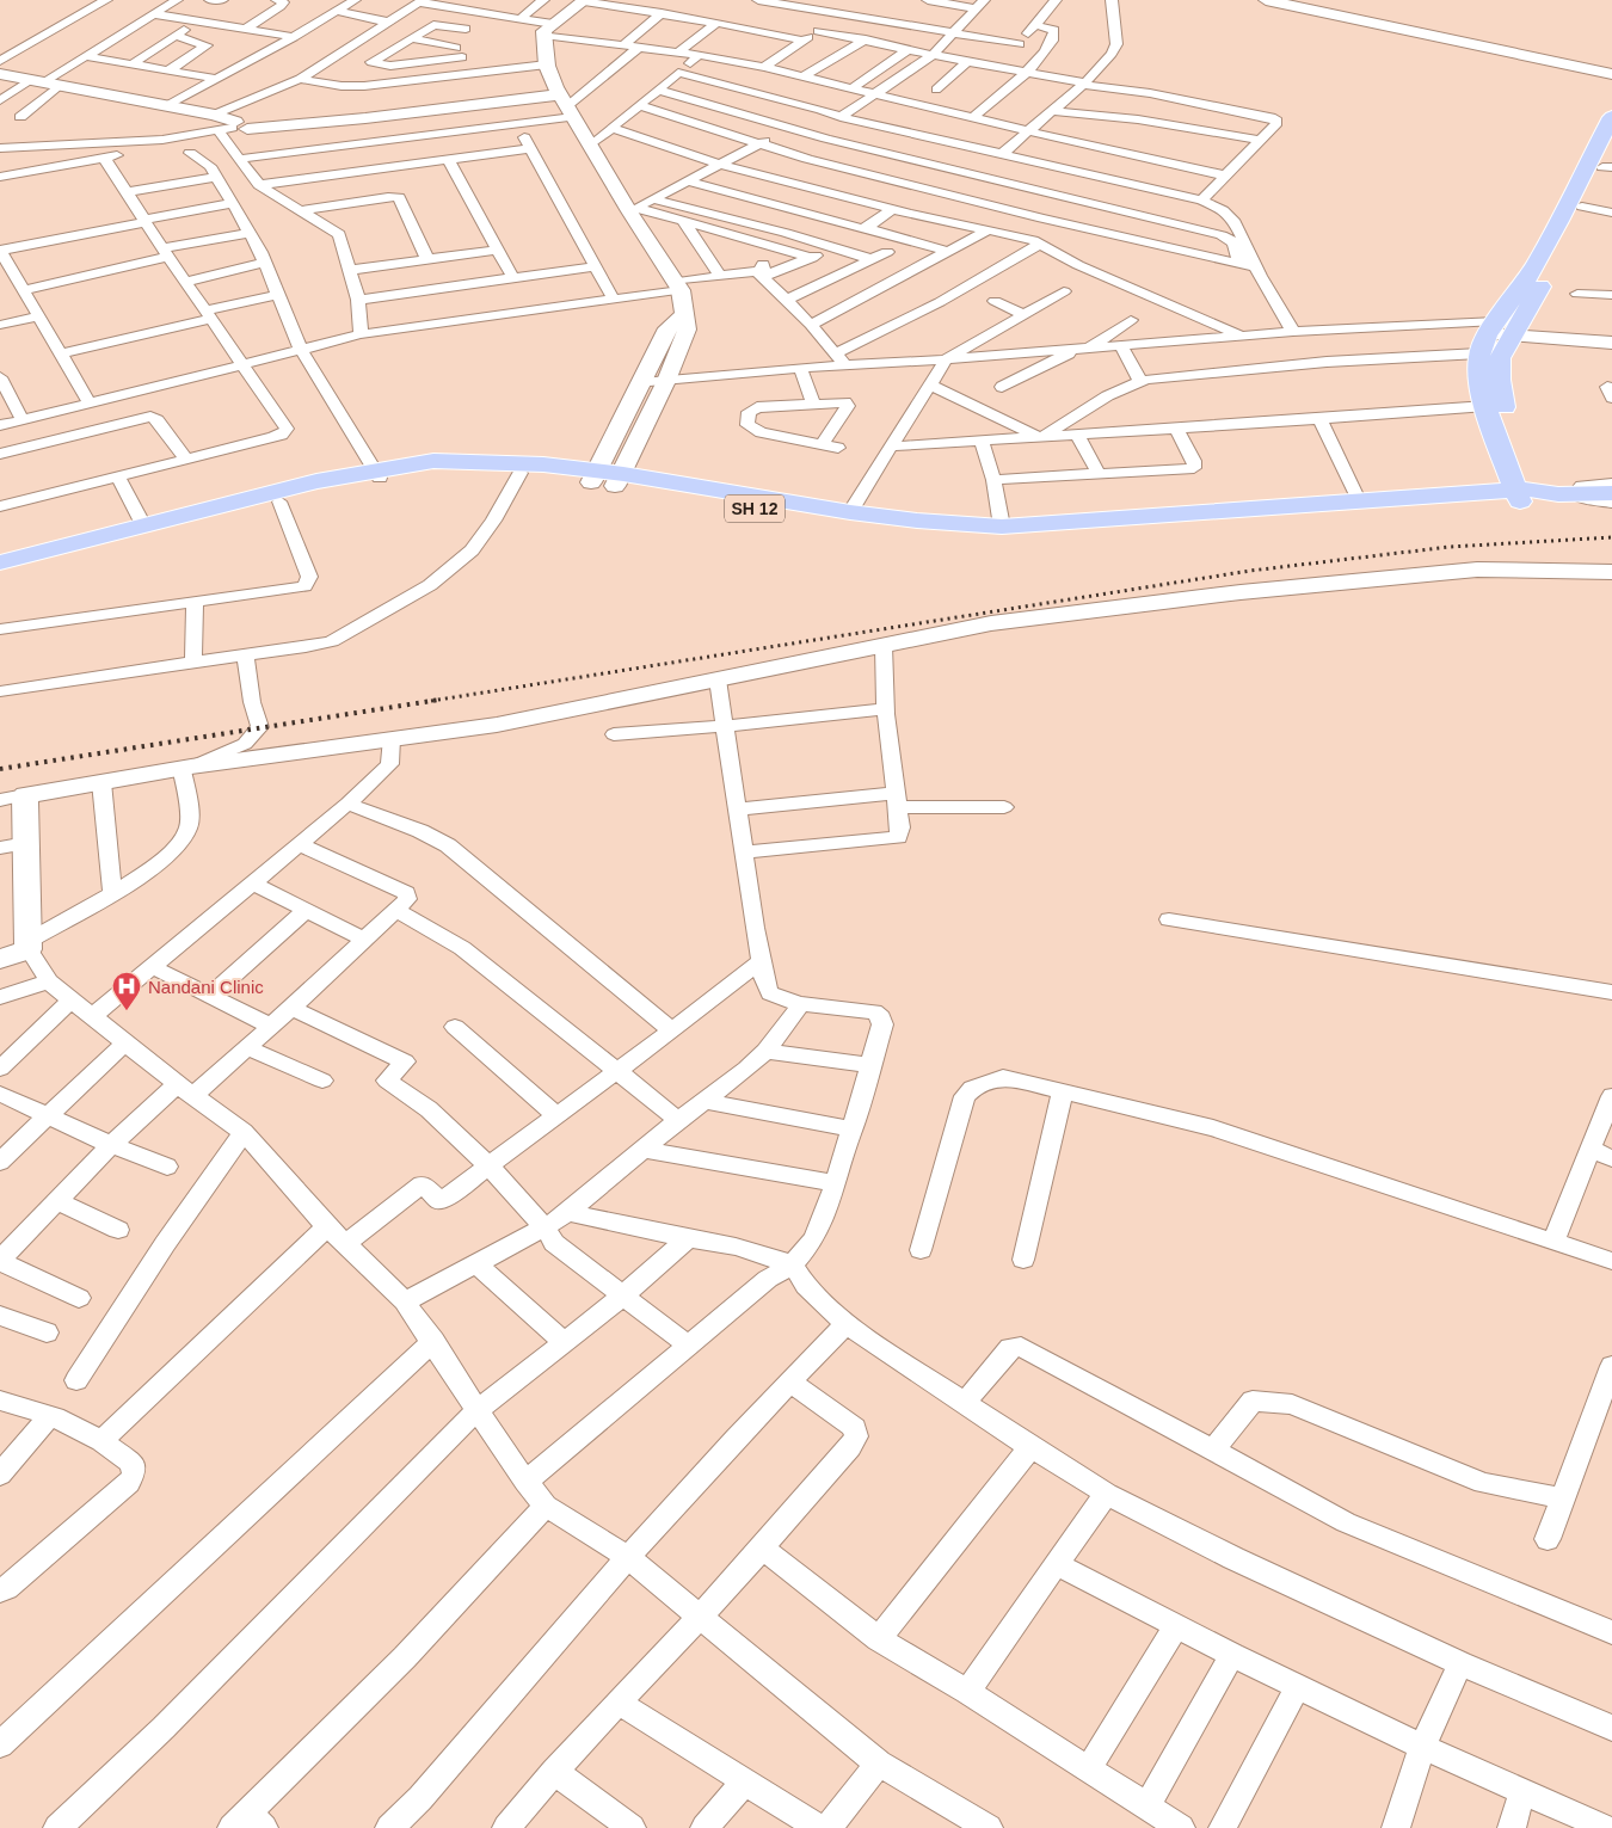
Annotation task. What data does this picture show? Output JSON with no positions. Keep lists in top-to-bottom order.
{
  "streets": {
    "main road": ["SH 12"]
  },
  "places": {
    "hospital": ["Nandani Clinic"]
  }
}
